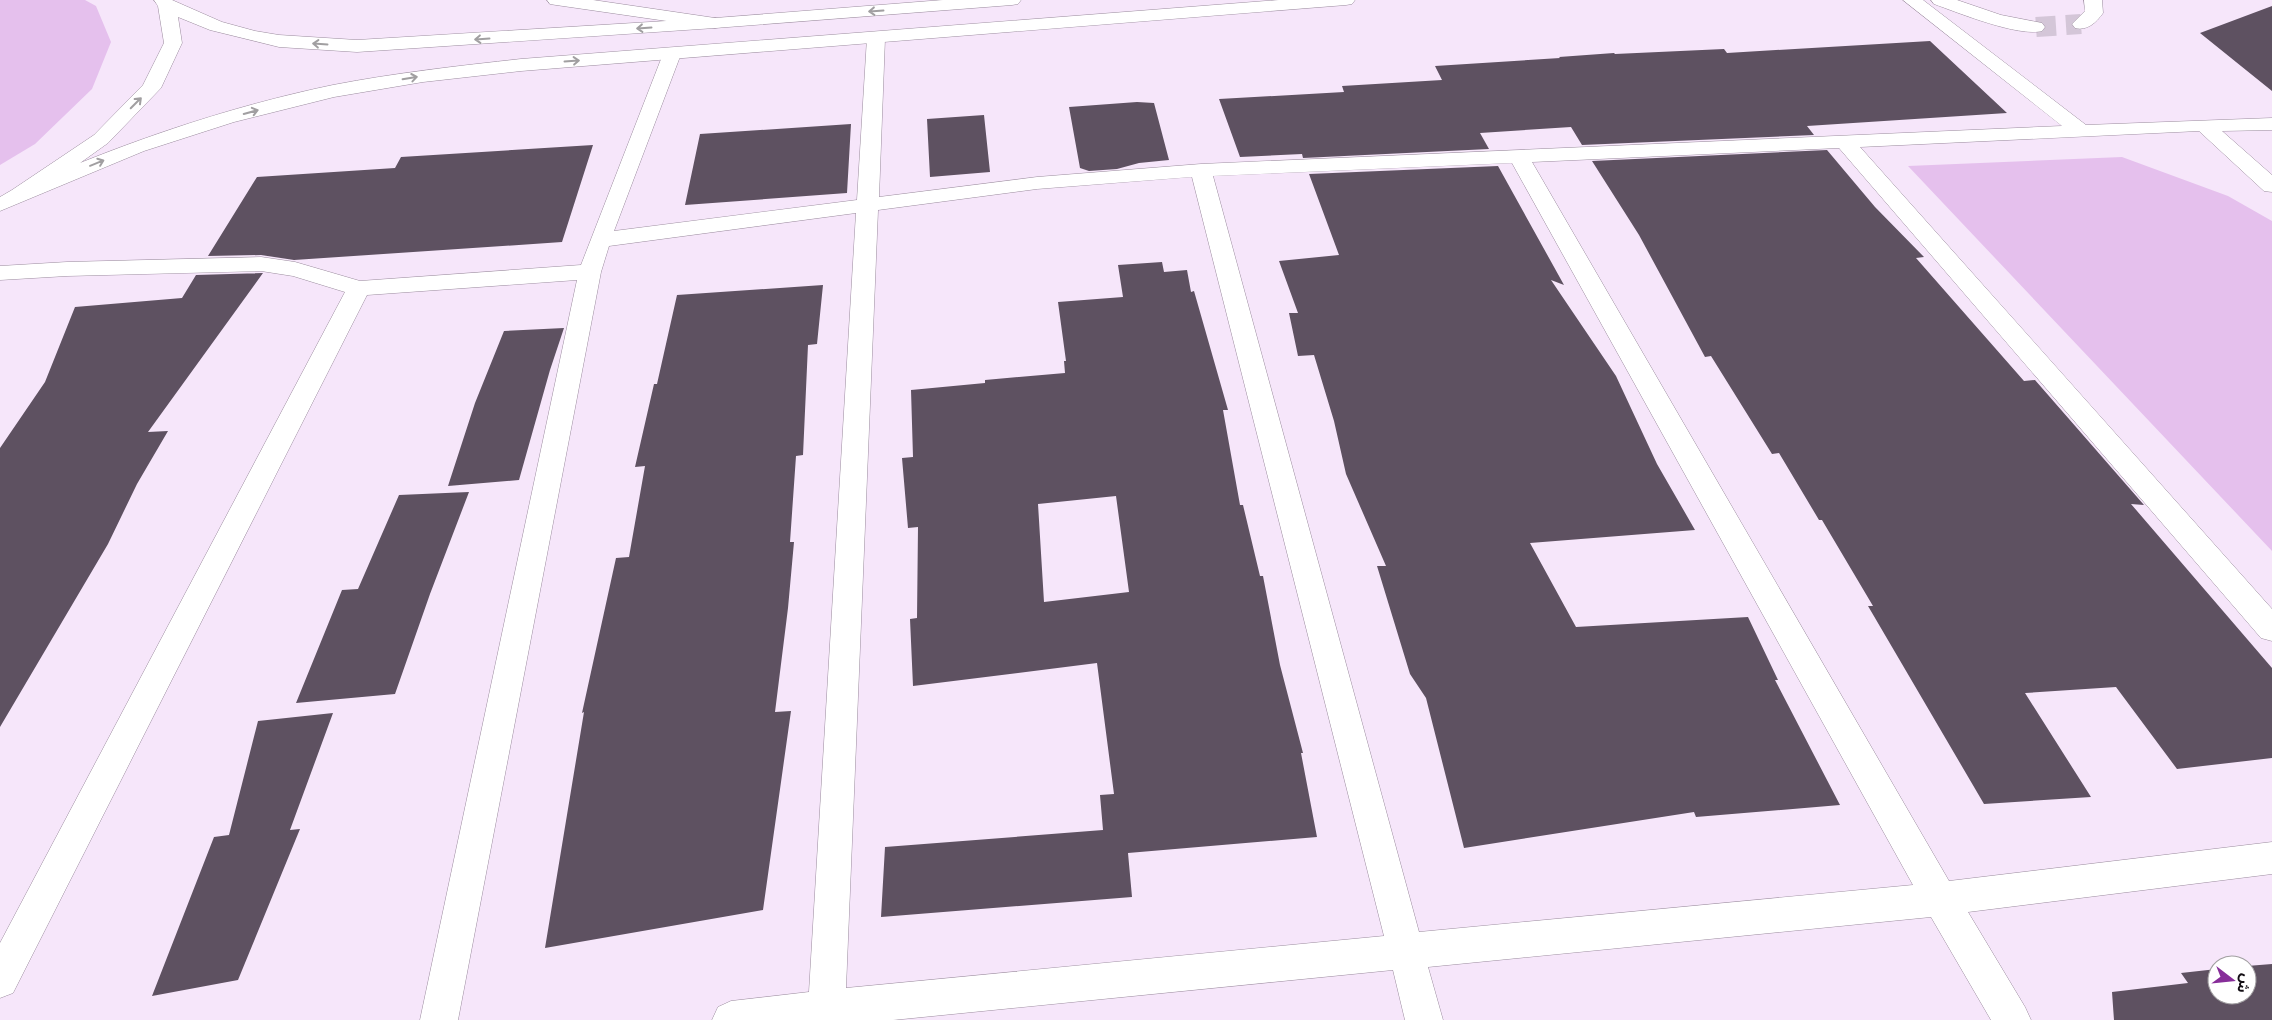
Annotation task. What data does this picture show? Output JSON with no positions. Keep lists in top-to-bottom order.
{
  "north": "right"
}
